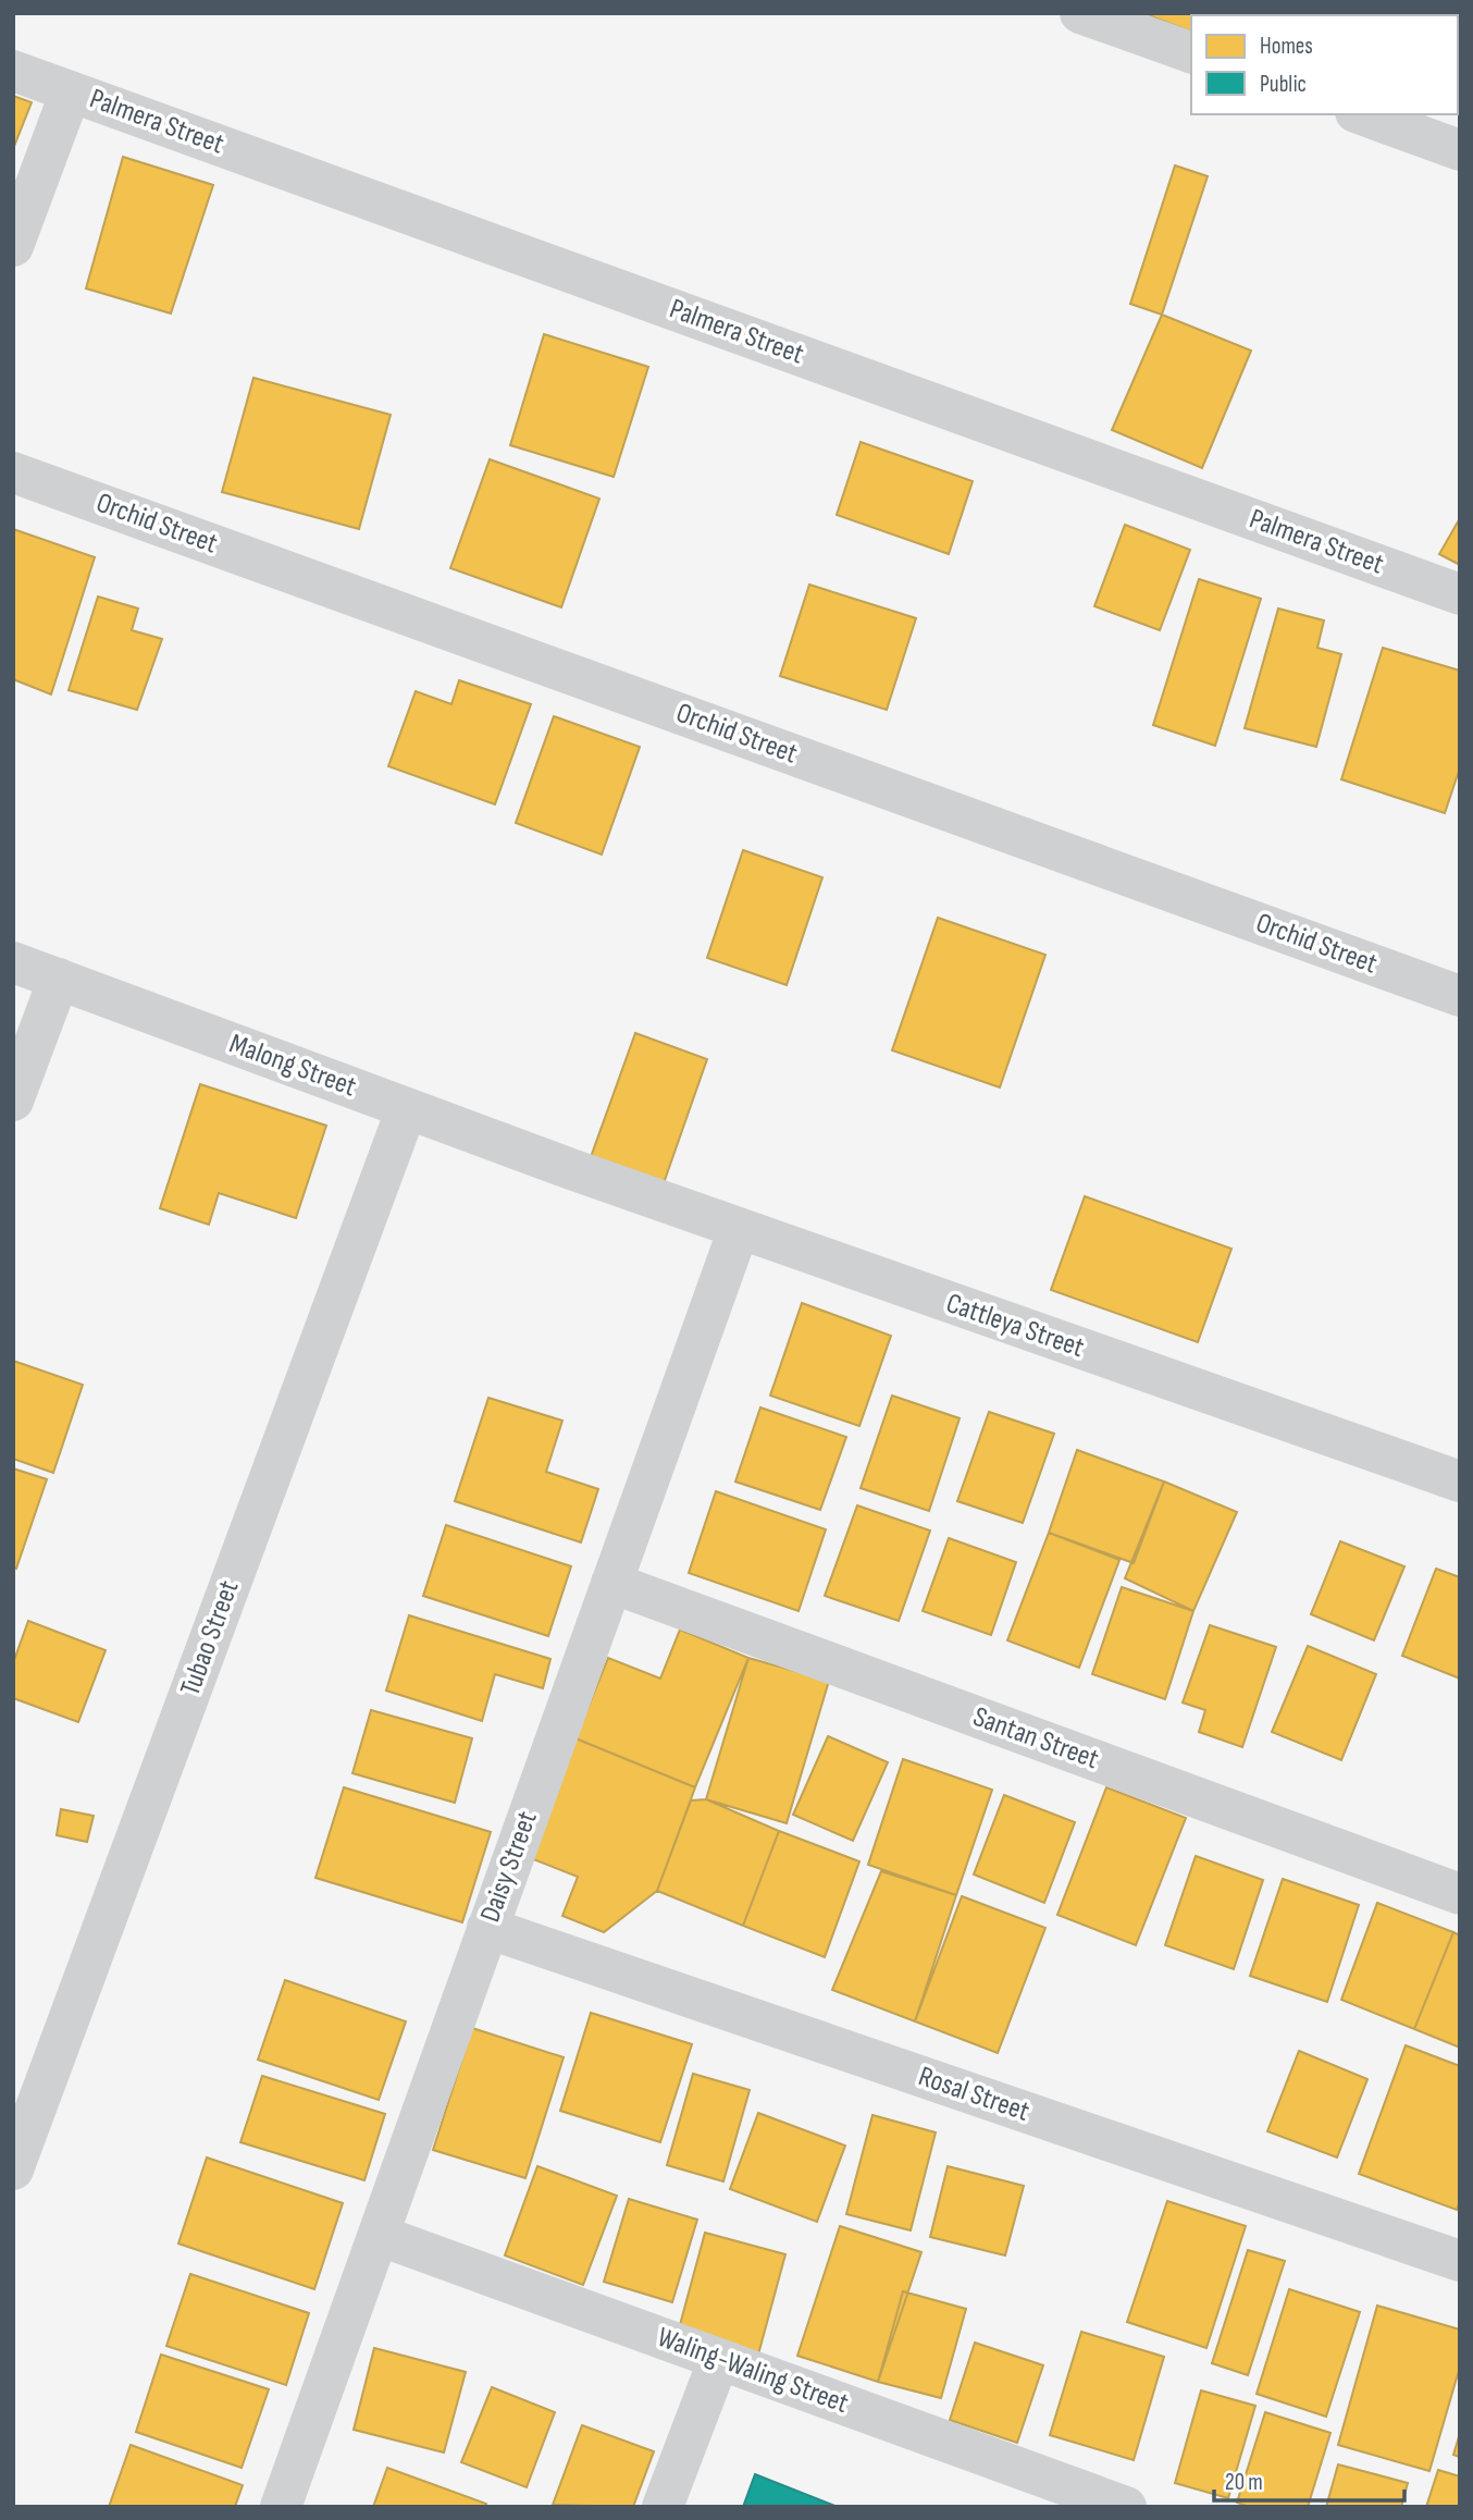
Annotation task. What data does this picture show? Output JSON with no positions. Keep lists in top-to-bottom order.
{
  "streets": {
    "street": [
      "Palmera Street",
      "Orchid Street",
      "Malong Street",
      "Cattleya Street",
      "Tubao Street",
      "Santan Street",
      "Daisy Street",
      "Rosal Street",
      "Waling-Waling Street"
    ]
  },
  "crossings": [
    ["Malong Street", "Cattleya Street"],
    ["Malong Street", "Tubao Street"],
    ["Cattleya Street", "Daisy Street"],
    ["Santan Street", "Daisy Street"],
    ["Daisy Street", "Rosal Street"],
    ["Daisy Street", "Waling-Waling Street"]
  ],
  "legend": ["Homes", "Public"],
  "scale_bar": "20 m"
}
